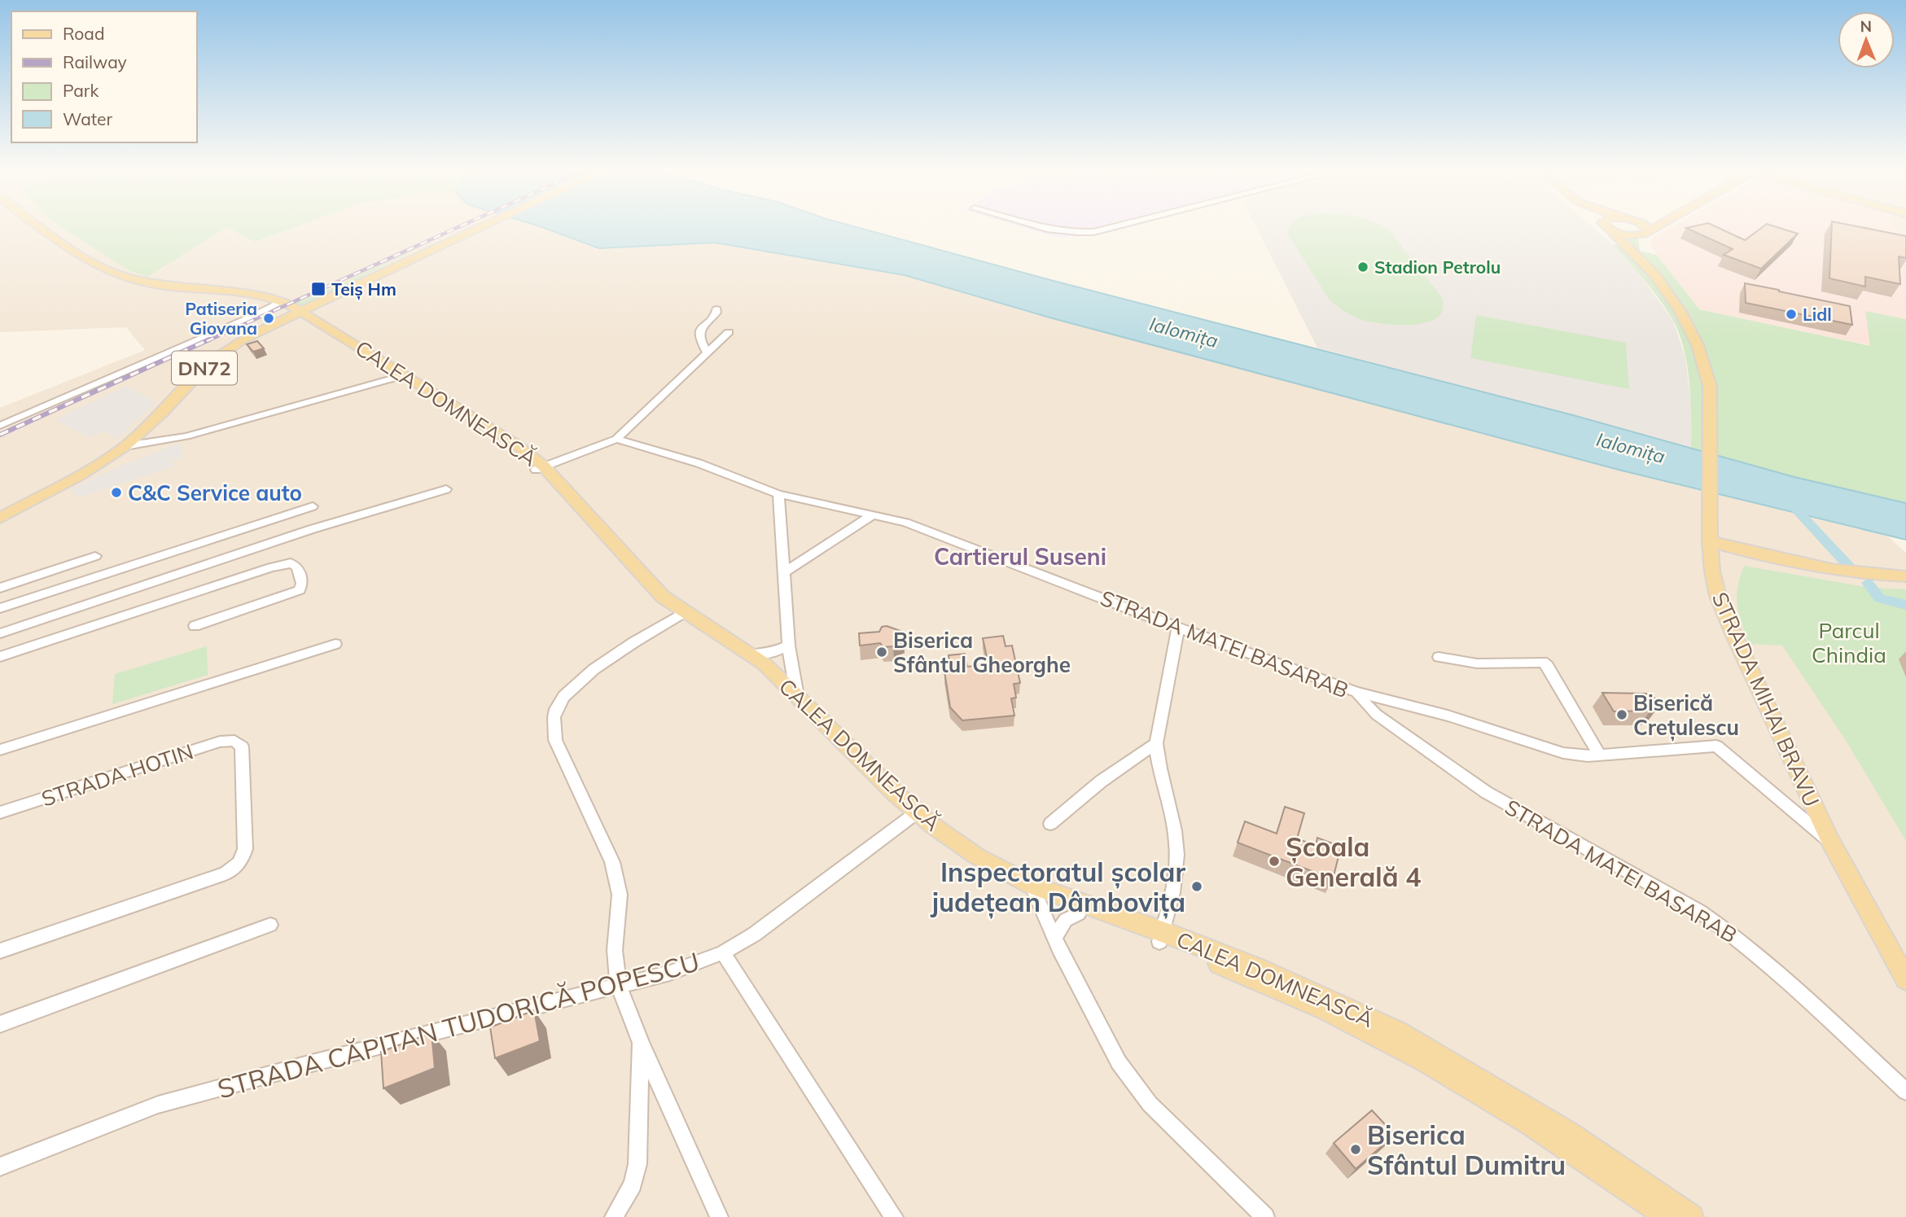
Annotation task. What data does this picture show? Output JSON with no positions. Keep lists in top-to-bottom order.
{
  "streets": {
    "main road": ["DN72", "CALEA DOMNEASCĂ", "STRADA MIHAI BRAVU"],
    "street": ["STRADA MATEI BASARAB", "STRADA HOTIN", "STRADA CĂPITAN TUDORICĂ POPESCU"]
  },
  "crossings": [
    ["DN72", "CALEA DOMNEASCĂ"],
    ["CALEA DOMNEASCĂ", "STRADA CĂPITAN TUDORICĂ POPESCU"]
  ],
  "districts": ["Cartierul Suseni"],
  "water": ["Ialomița"],
  "parks": ["Parcul Chindia"],
  "places": {
    "other": [
      "Stadion Petrolu",
      "Lidl",
      "Patiseria Giovana",
      "C&C Service auto",
      "Biserica Sfântul Gheorghe",
      "Biserică Crețulescu",
      "Școala Generală 4",
      "Inspectoratul școlar județean Dâmbovița",
      "Biserica Sfântul Dumitru"
    ],
    "transit": ["Teiș Hm"]
  },
  "legend": [
    "Road",
    "Railway",
    "Park",
    "Water"
  ],
  "north": "top"
}
